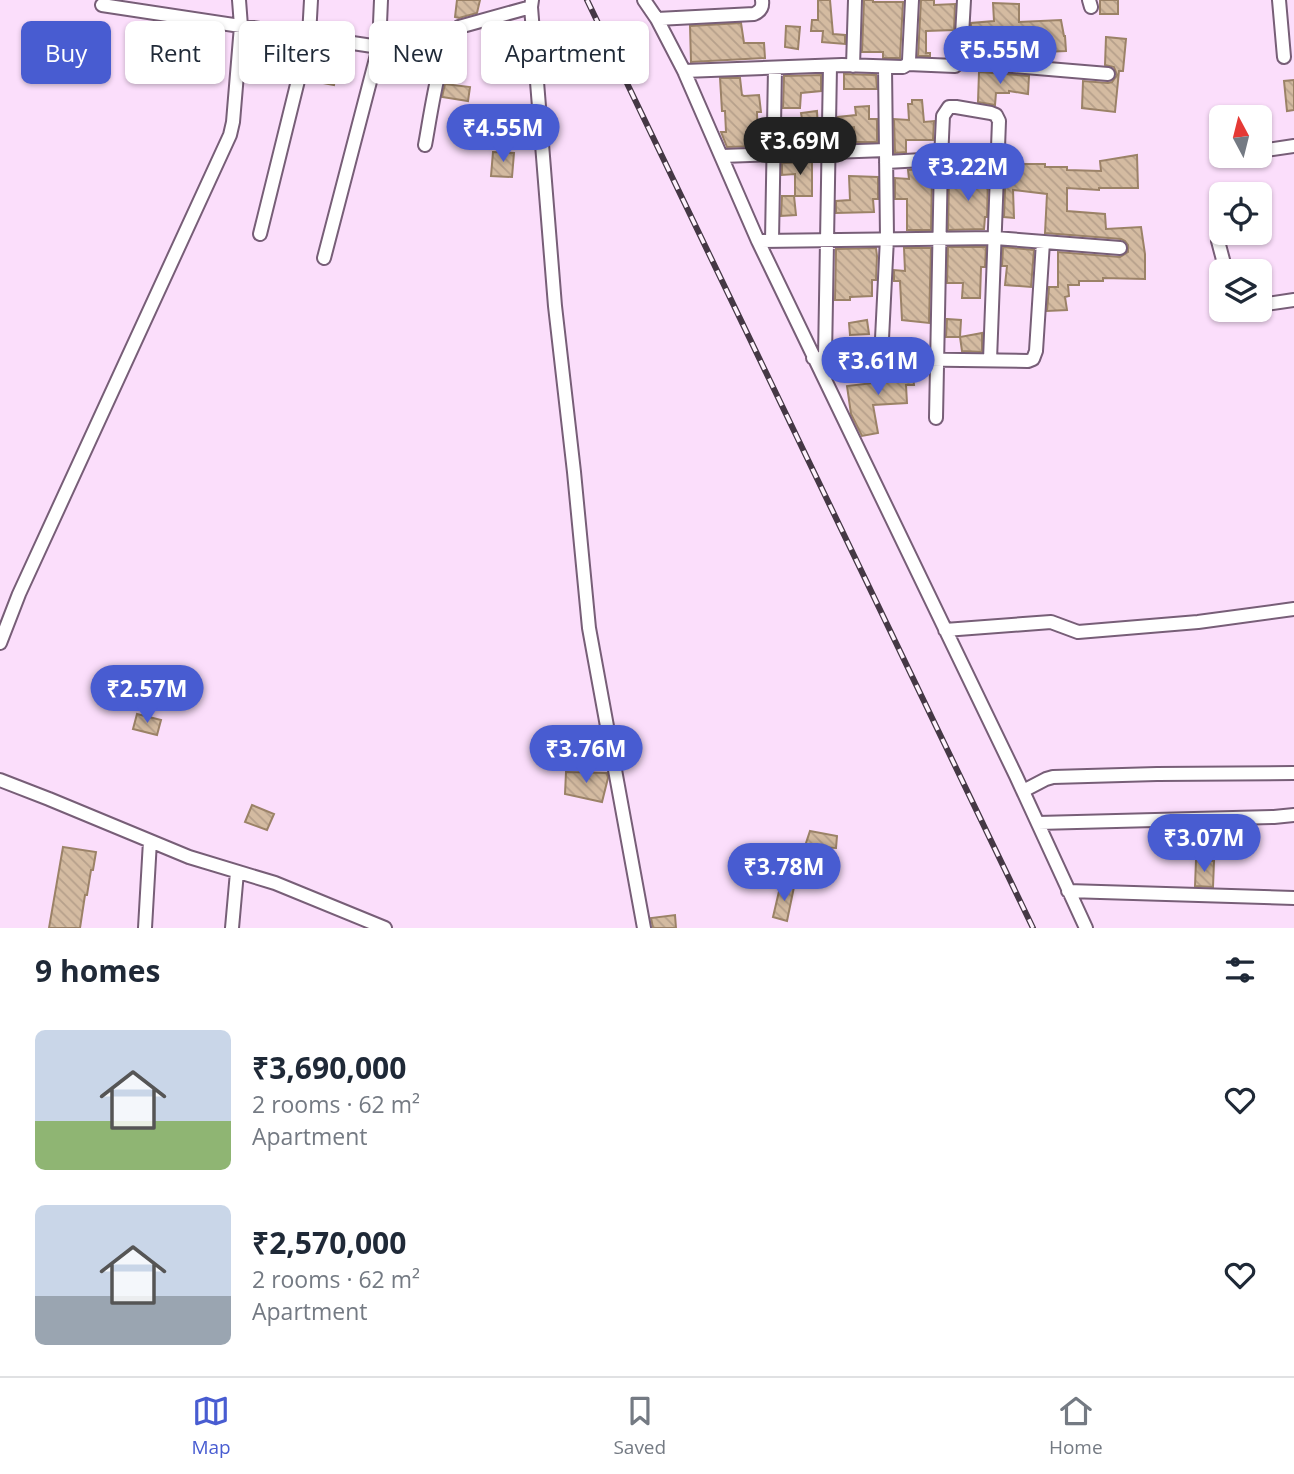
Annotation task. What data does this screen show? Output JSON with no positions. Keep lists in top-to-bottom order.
{
  "north": "top",
  "page": {
    "chip": [
      "Buy",
      "Rent",
      "Filters",
      "New",
      "Apartment"
    ],
    "price": [
      "₹5.55M",
      "₹4.55M",
      "₹3.69M",
      "₹3.22M",
      "₹3.61M",
      "₹2.57M",
      "₹3.76M",
      "₹3.07M",
      "₹3.78M"
    ],
    "heading": "9 homes",
    "list": [
      {
        "name": "₹3,690,000",
        "note": "2 rooms · 62 m² · Apartment"
      },
      {
        "name": "₹2,570,000",
        "note": "2 rooms · 62 m² · Apartment"
      }
    ],
    "tabs": ["Map", "Saved", "Home"]
  }
}
